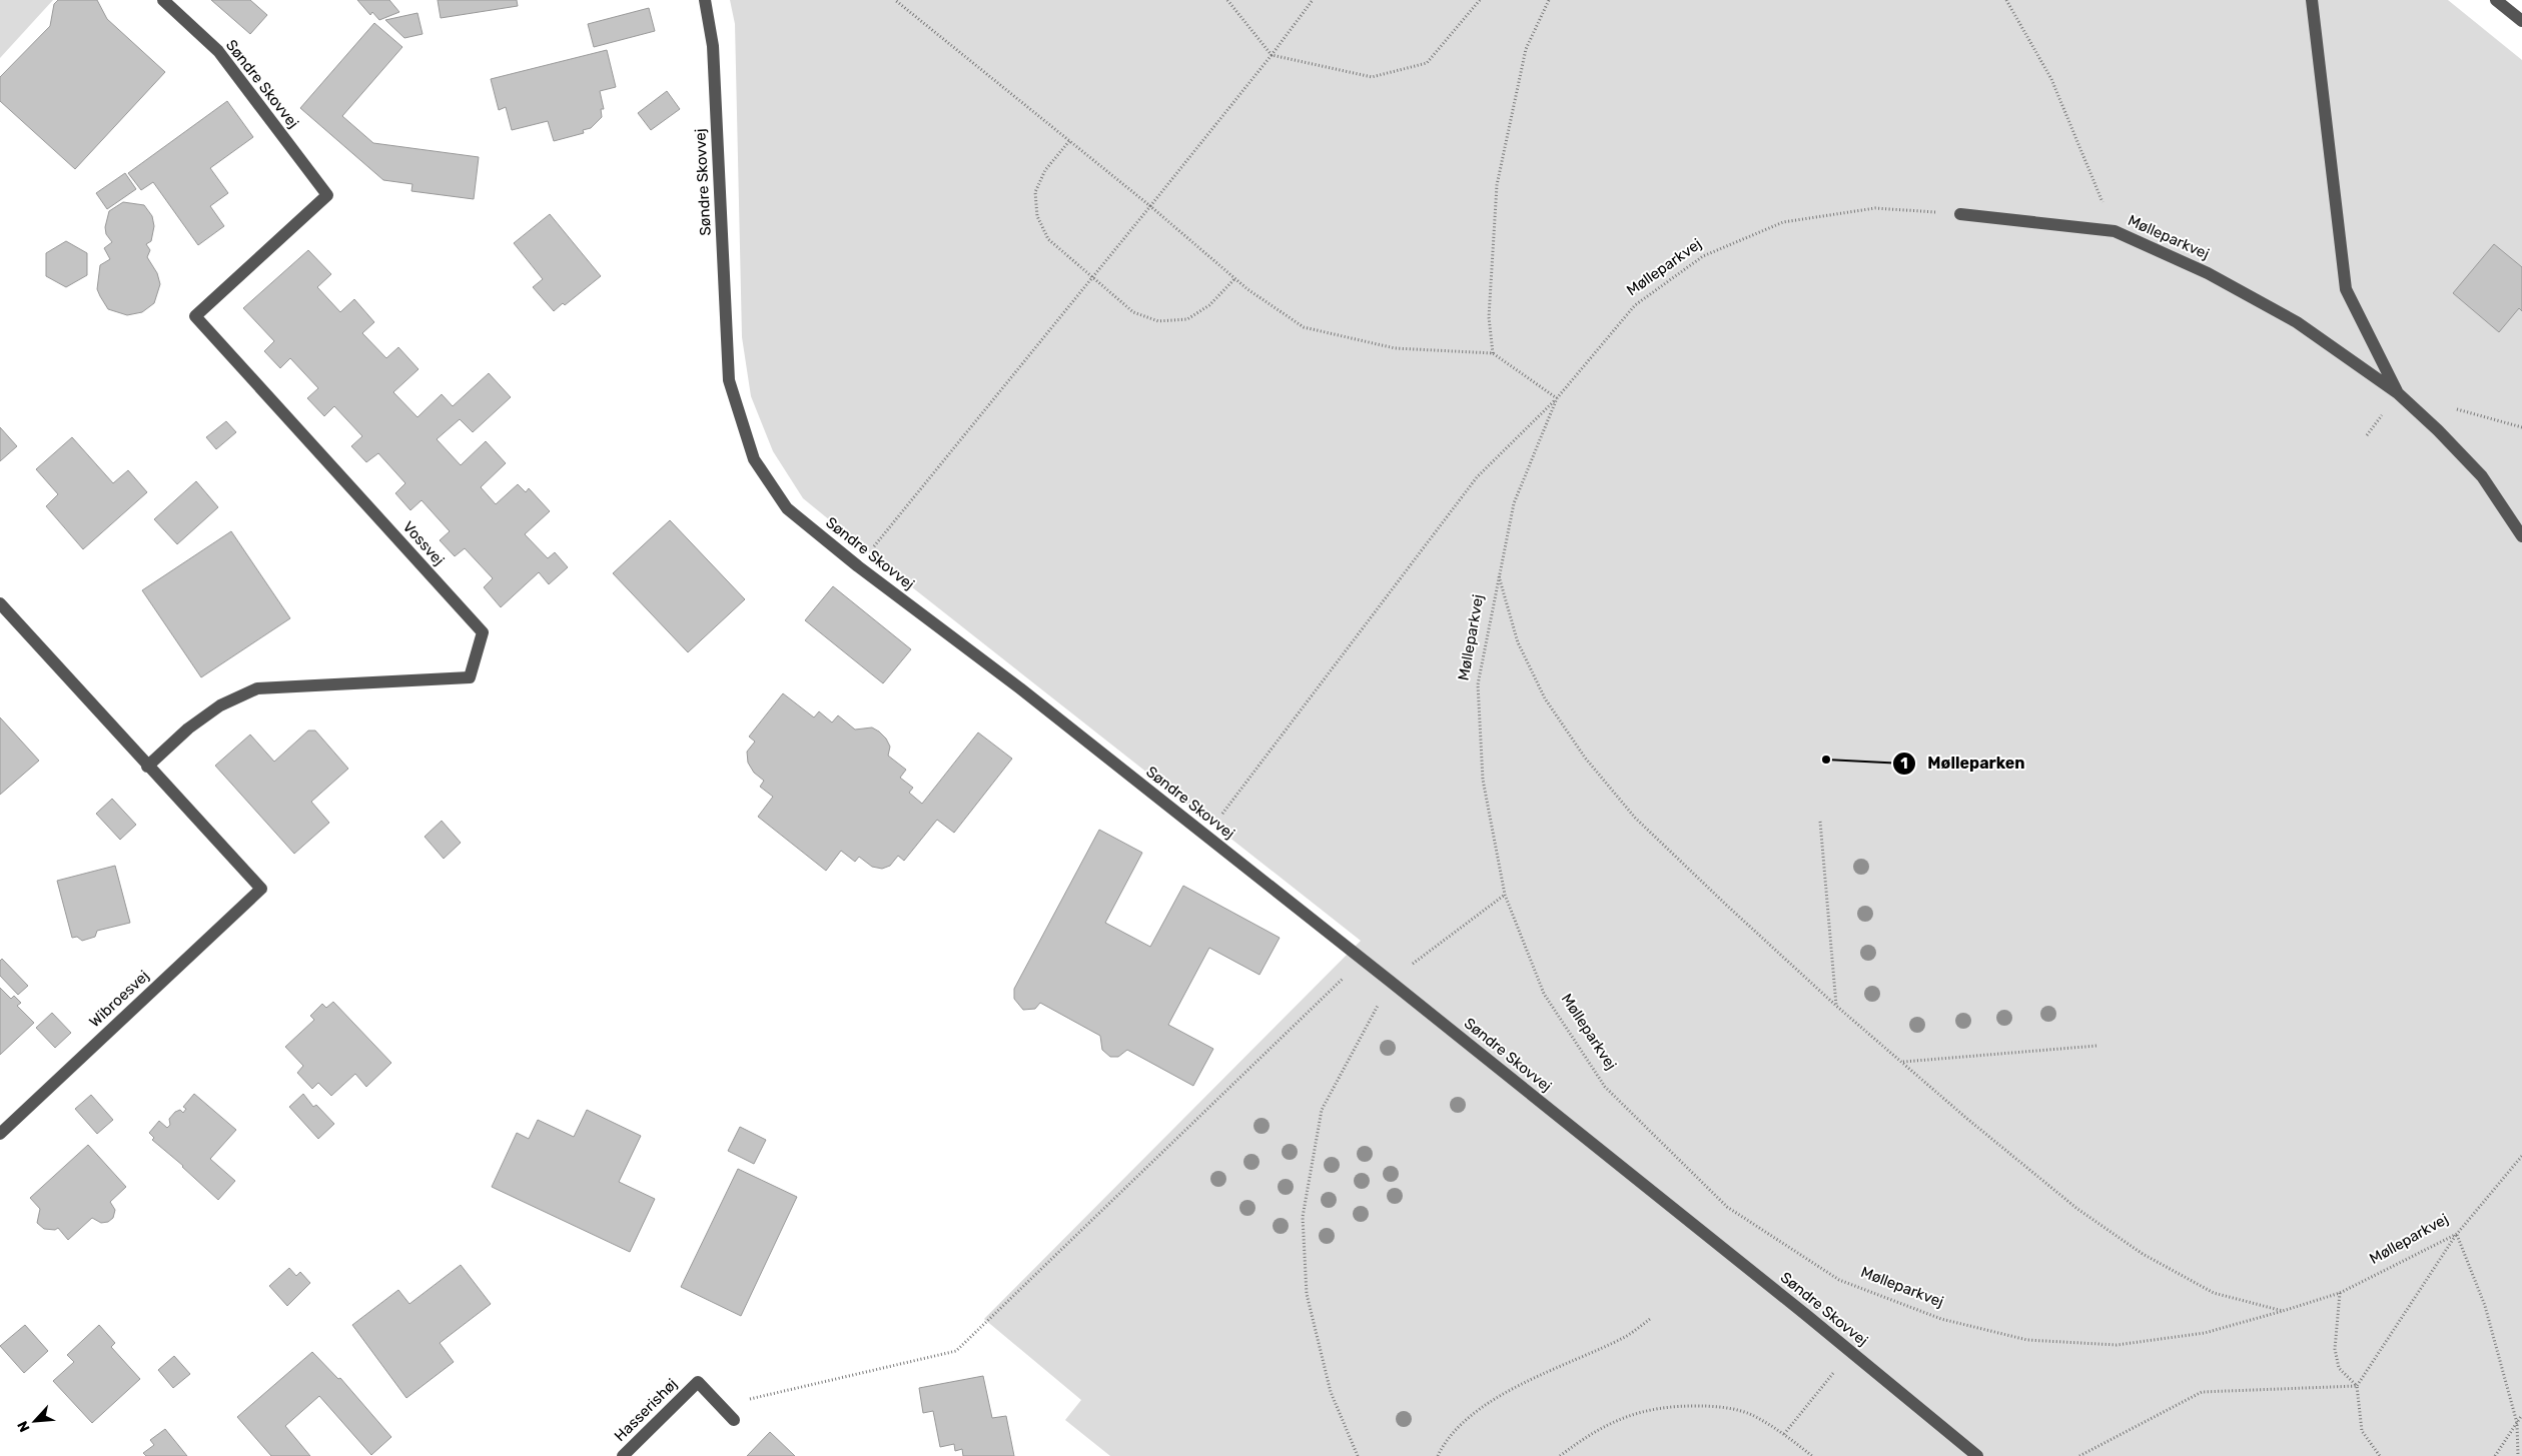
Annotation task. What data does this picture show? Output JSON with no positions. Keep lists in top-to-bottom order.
{
  "streets": {
    "street": [
      "Søndre Skovvej",
      "Mølleparkvej",
      "Vossvej",
      "Wibroesvej",
      "Hasserishøj"
    ]
  },
  "crossings": [
    ["Søndre Skovvej", "Vossvej"],
    ["Vossvej", "Wibroesvej"]
  ],
  "places": ["Mølleparken"],
  "north": "bottom left"
}
